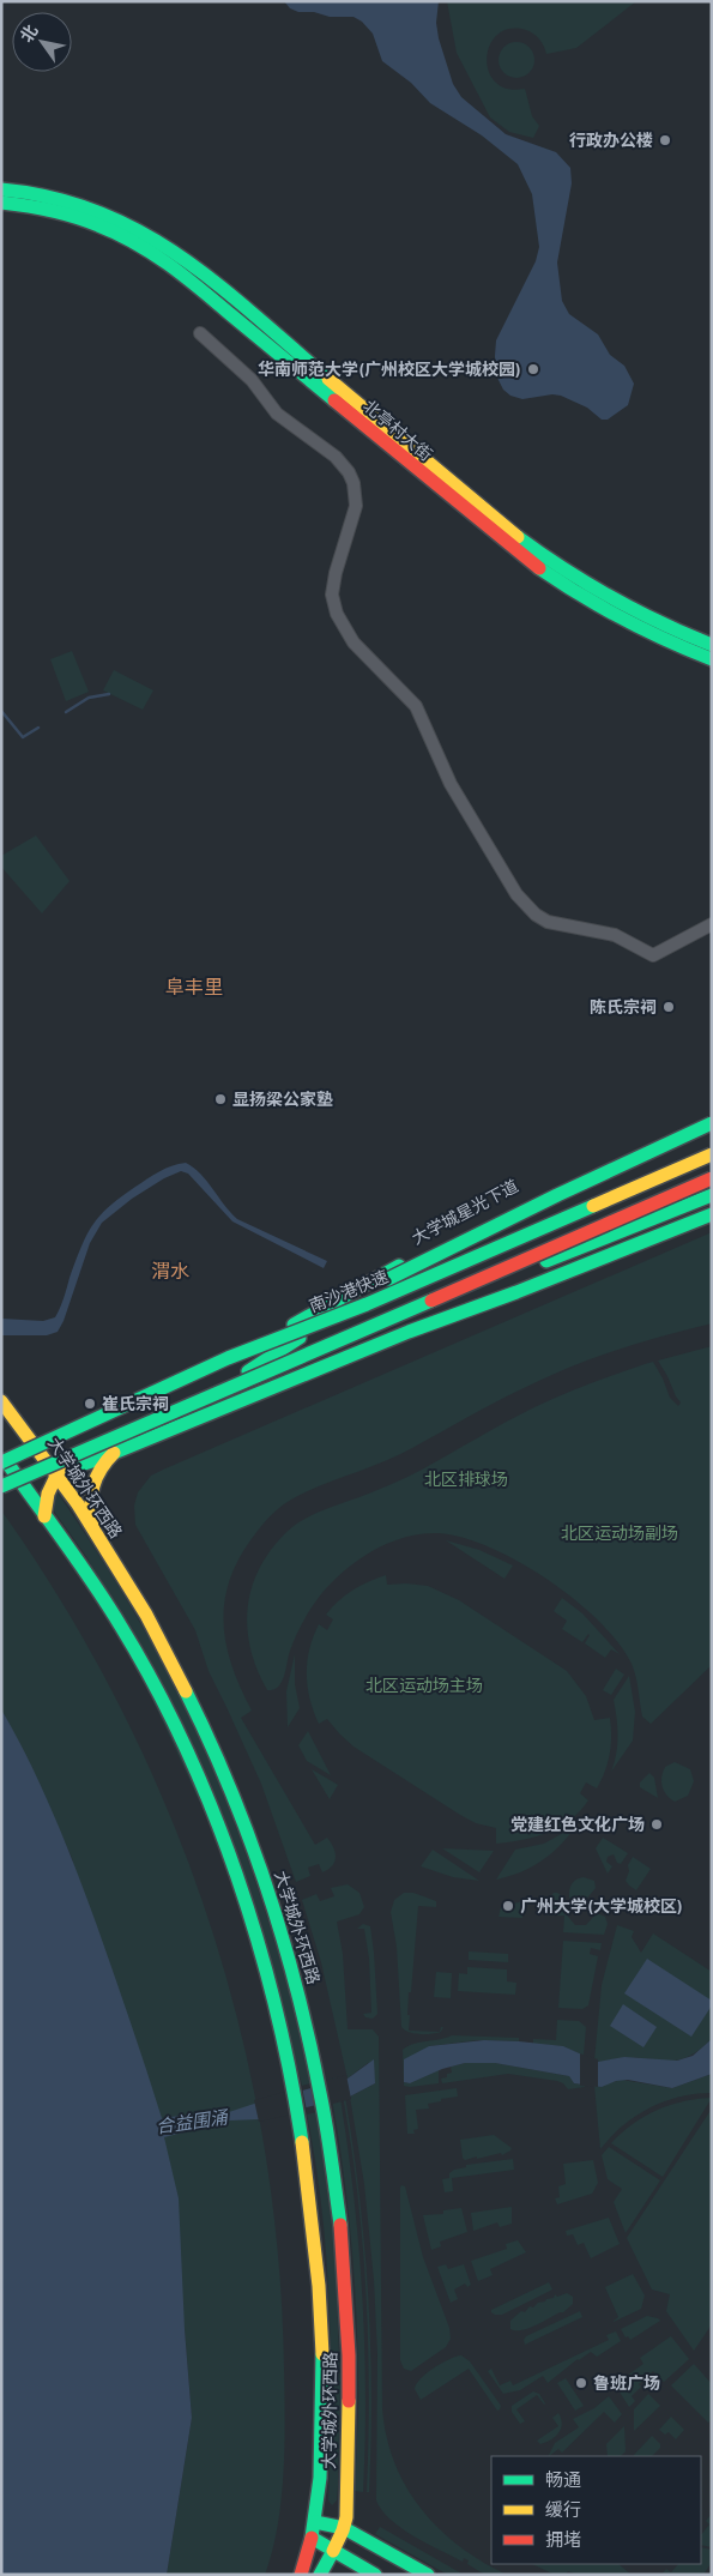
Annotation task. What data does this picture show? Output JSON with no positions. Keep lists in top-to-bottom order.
{
  "streets": {
    "main road": [
      "北亭村大街",
      "大学城星光下道",
      "南沙港快速",
      "大学城外环西路"
    ]
  },
  "crossings": [
    ["大学城星光下道", "大学城外环西路"]
  ],
  "districts": ["阜丰里", "渭水"],
  "water": ["合益围涌"],
  "parks": ["北区排球场", "北区运动场副场", "北区运动场主场"],
  "places": [
    "行政办公楼",
    "华南师范大学(广州校区大学城校园)",
    "陈氏宗祠",
    "显扬梁公家塾",
    "崔氏宗祠",
    "党建红色文化广场",
    "广州大学(大学城校区)",
    "鲁班广场"
  ],
  "legend": ["畅通", "缓行", "拥堵"],
  "north": "top left"
}
